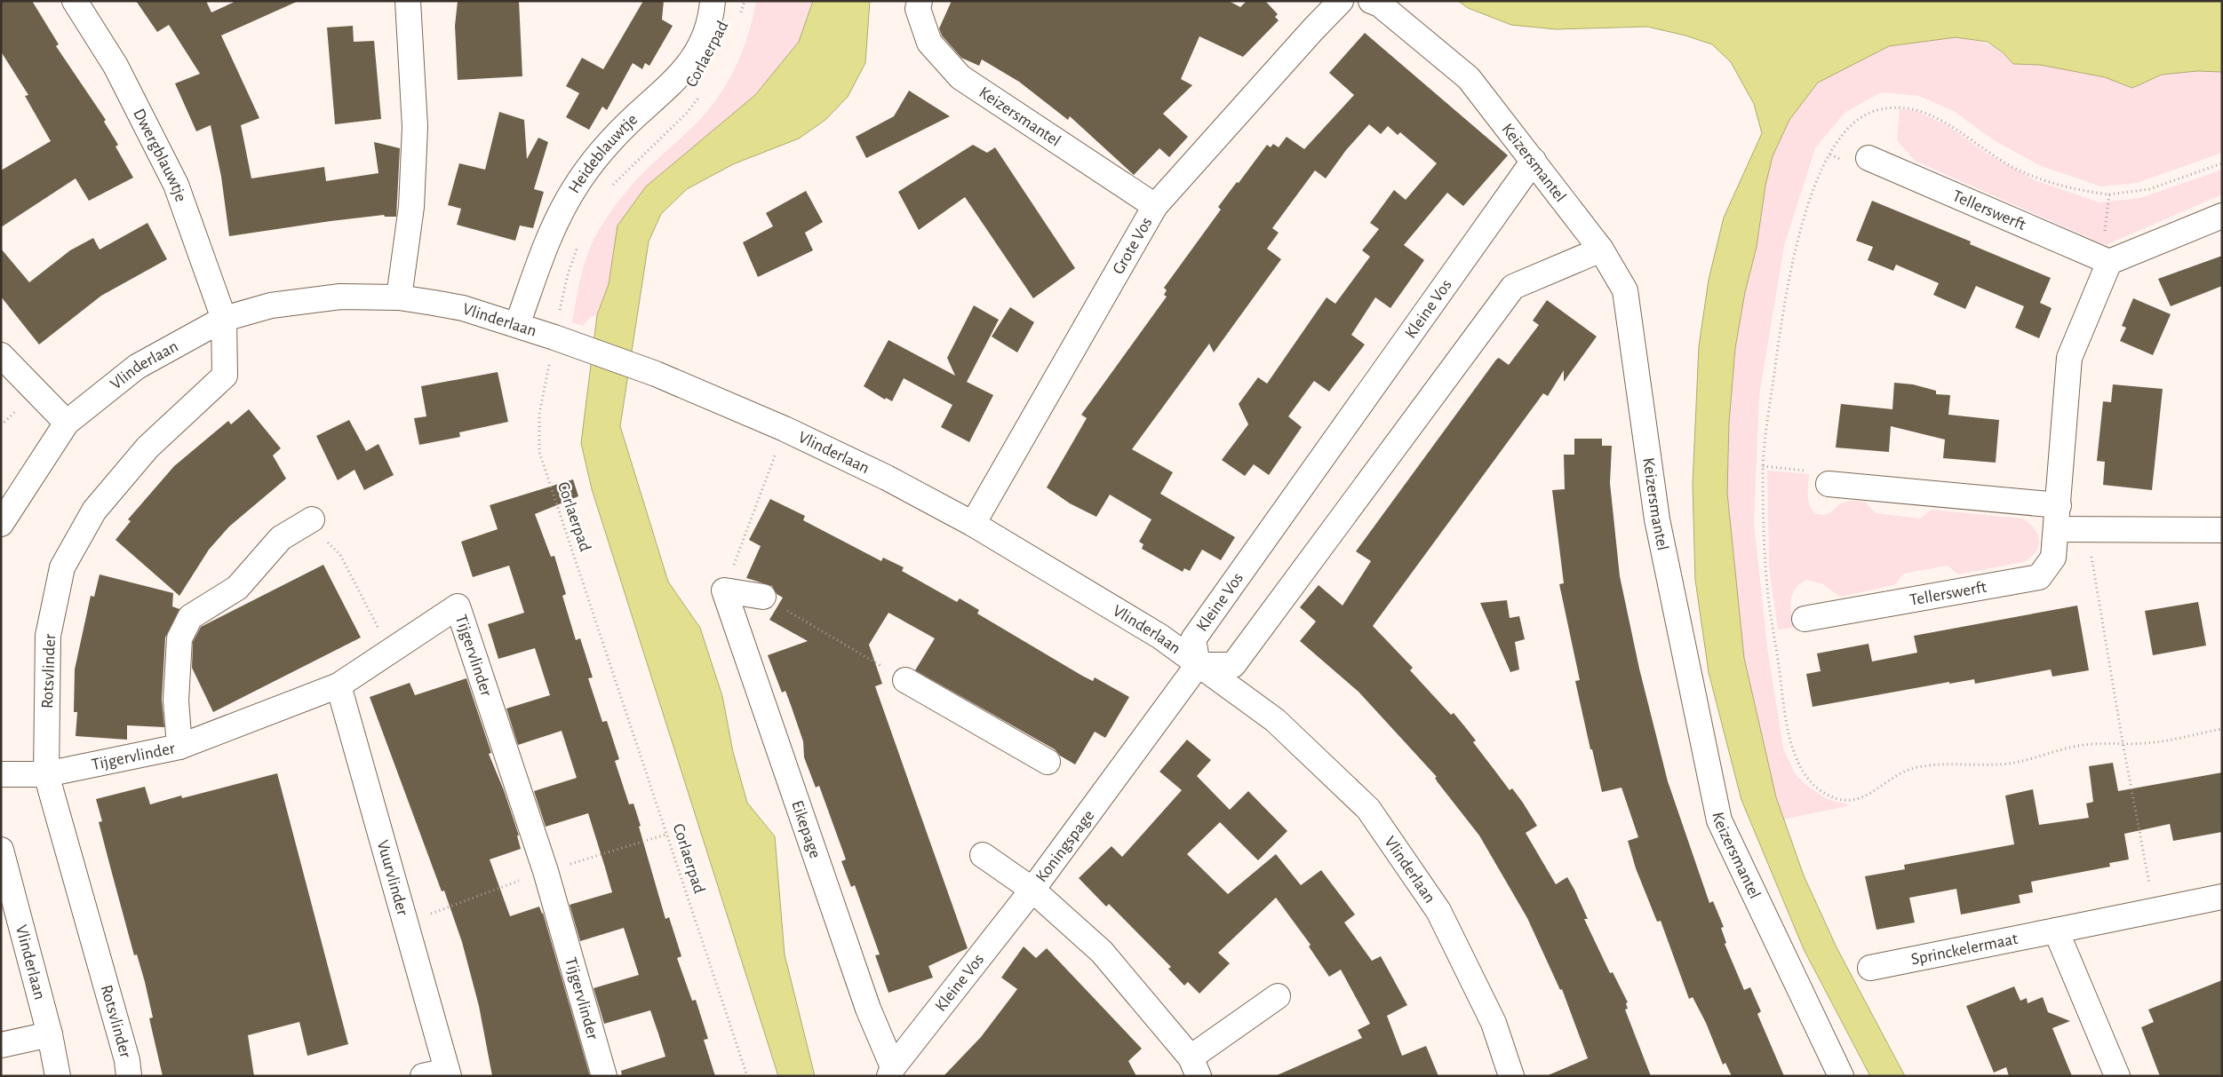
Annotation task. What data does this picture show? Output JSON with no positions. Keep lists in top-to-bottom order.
{
  "streets": {
    "street": [
      "Keizersmantel",
      "Dwergblauwtje",
      "Heideblauwtje",
      "Tellerswerft",
      "Grote Vos",
      "Kleine Vos",
      "Vlinderlaan",
      "Tijgervlinder",
      "Rotsvlinder",
      "Eikepage",
      "Koningspage",
      "Vuurvlinder",
      "Sprinckelermaat"
    ],
    "path": ["Corlaerpad"]
  },
  "crossings": [
    ["Corlaerpad", "Vlinderlaan"],
    ["Keizersmantel", "Grote Vos"],
    ["Keizersmantel", "Kleine Vos"],
    ["Dwergblauwtje", "Vlinderlaan"],
    ["Dwergblauwtje", "Rotsvlinder"],
    ["Heideblauwtje", "Vlinderlaan"],
    ["Grote Vos", "Vlinderlaan"],
    ["Kleine Vos", "Vlinderlaan"],
    ["Kleine Vos", "Eikepage"],
    ["Kleine Vos", "Koningspage"],
    ["Vlinderlaan", "Rotsvlinder"],
    ["Vlinderlaan", "Koningspage"],
    ["Tijgervlinder", "Rotsvlinder"],
    ["Tijgervlinder", "Vuurvlinder"]
  ]
}
